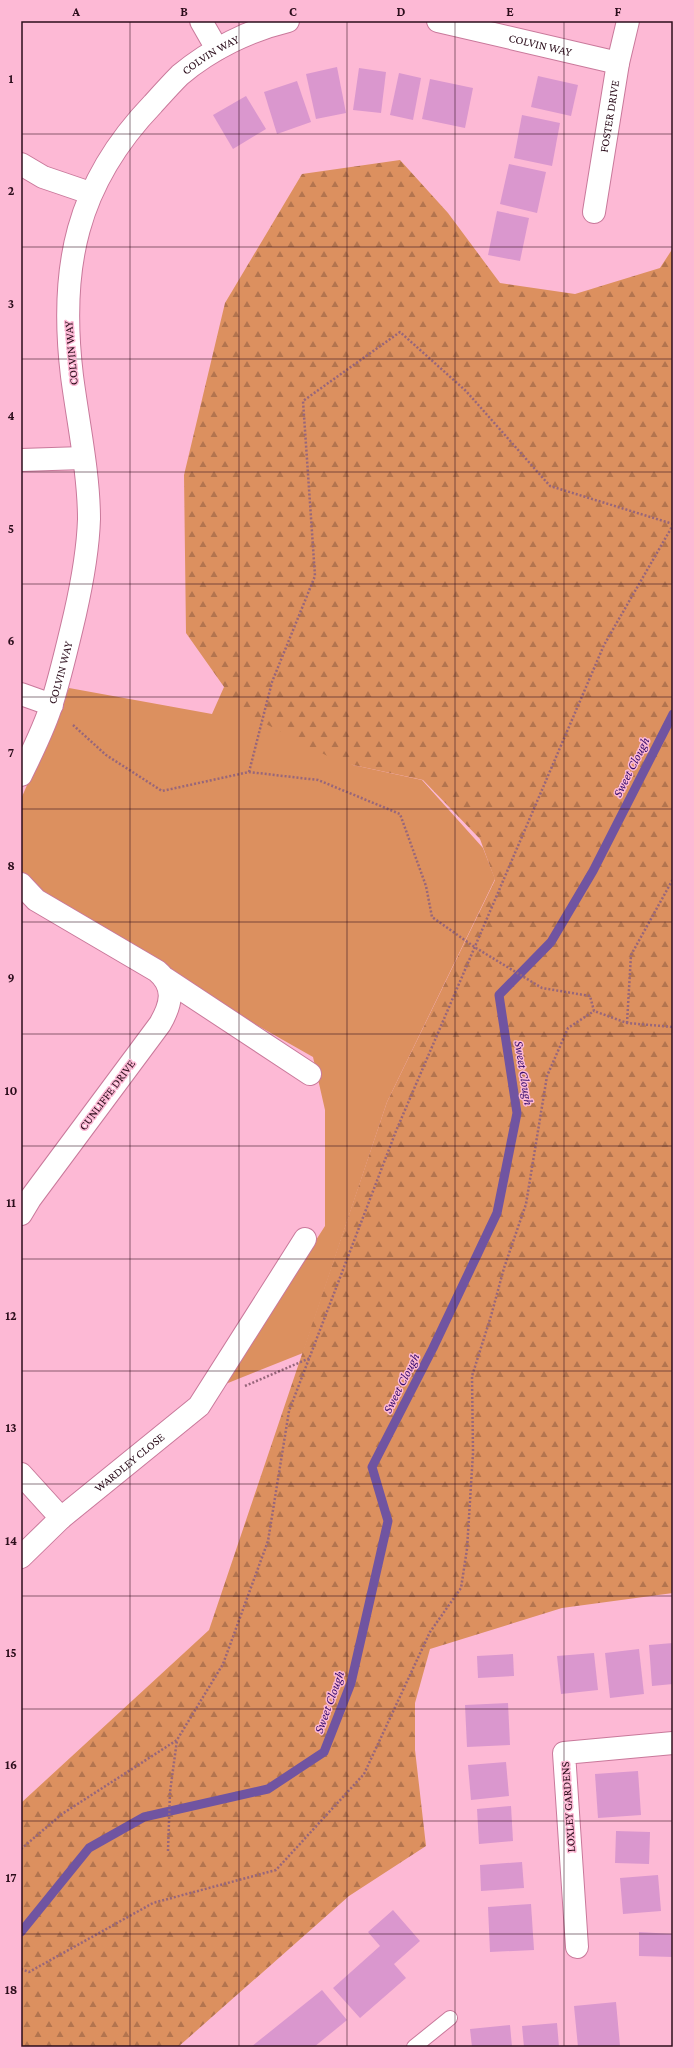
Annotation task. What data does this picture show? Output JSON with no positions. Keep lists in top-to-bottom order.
{
  "streets": {
    "street": [
      "COLVIN WAY",
      "FOSTER DRIVE",
      "CUNLIFFE DRIVE",
      "WARDLEY CLOSE",
      "LOXLEY GARDENS"
    ]
  },
  "crossings": [
    ["COLVIN WAY", "FOSTER DRIVE"]
  ],
  "water": ["Sweet Clough"],
  "grid": {
    "columns": [
      "A",
      "B",
      "C",
      "D",
      "E",
      "F"
    ],
    "rows": [
      "1",
      "2",
      "3",
      "4",
      "5",
      "6",
      "7",
      "8",
      "9",
      "10",
      "11",
      "12",
      "13",
      "14",
      "15",
      "16",
      "17",
      "18"
    ]
  }
}
